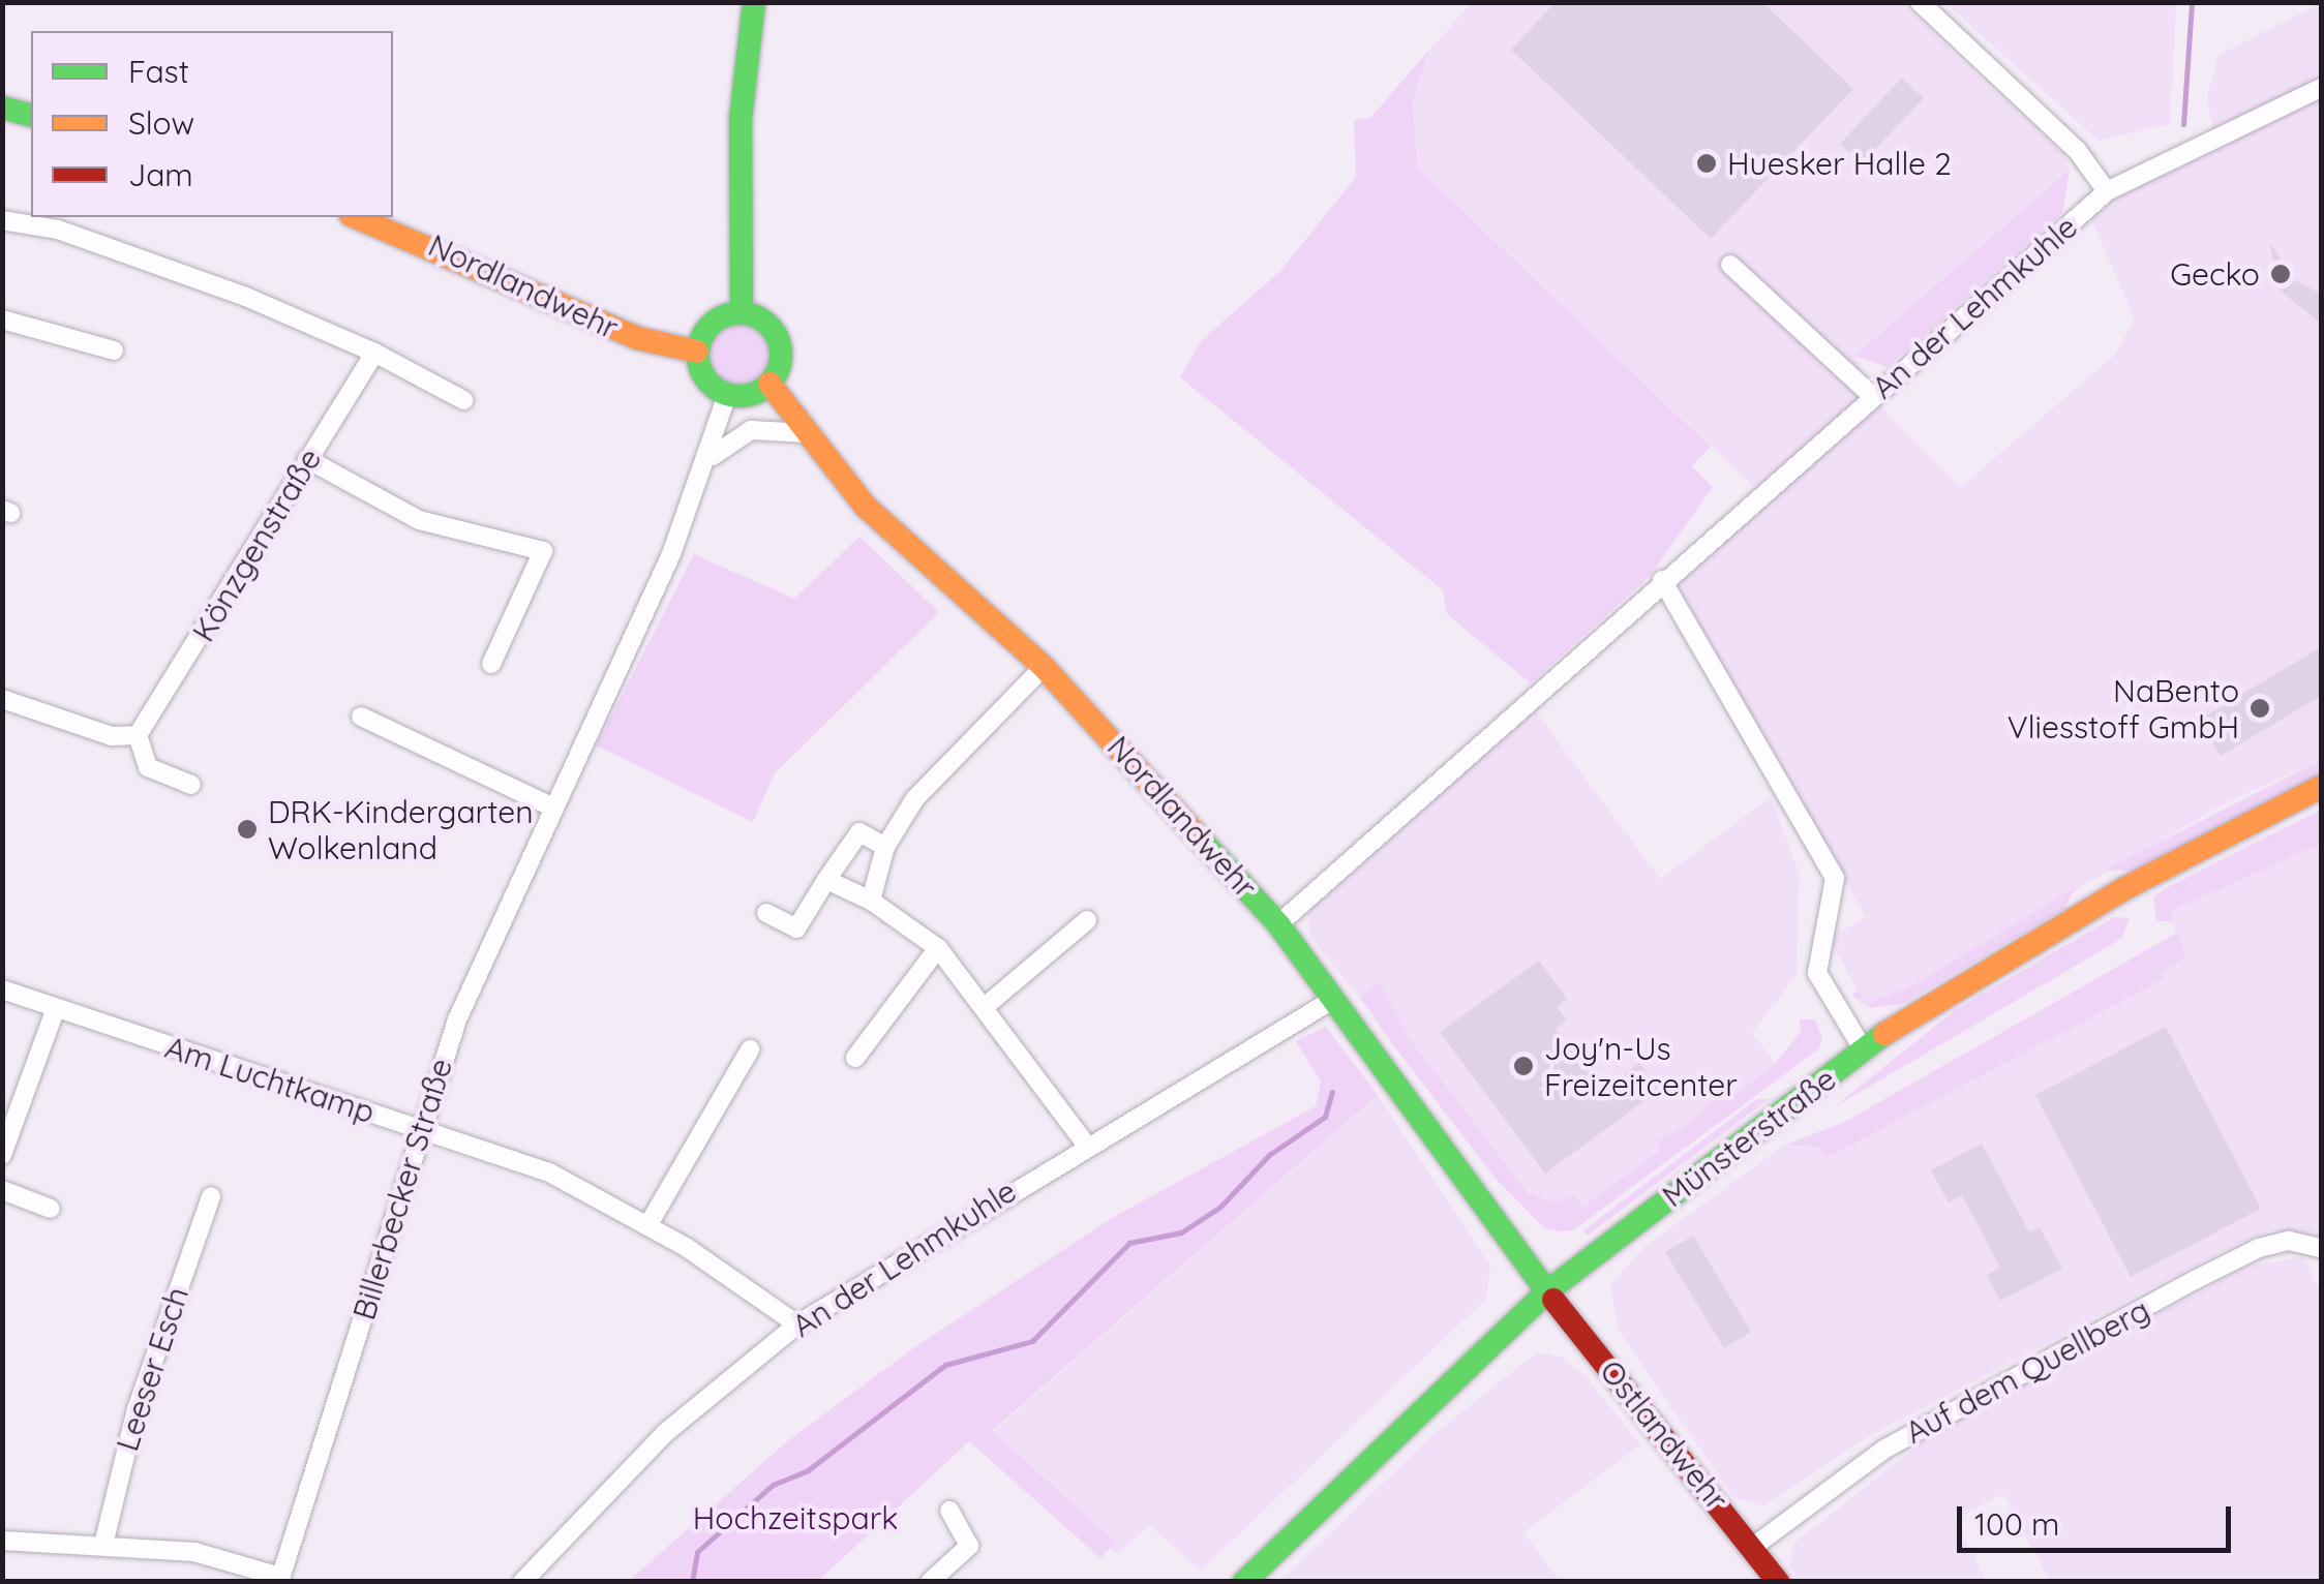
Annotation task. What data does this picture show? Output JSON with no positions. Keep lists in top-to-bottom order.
{
  "streets": {
    "main road": ["Nordlandwehr", "Münsterstraße", "Ostlandwehr"],
    "street": [
      "An der Lehmkuhle",
      "Könzgenstraße",
      "Am Luchtkamp",
      "Billerbecker Straße",
      "Leeser Esch",
      "Auf dem Quellberg"
    ]
  },
  "crossings": [
    ["Nordlandwehr", "An der Lehmkuhle"],
    ["Nordlandwehr", "Münsterstraße"],
    ["Nordlandwehr", "Billerbecker Straße"],
    ["Nordlandwehr", "Ostlandwehr"],
    ["An der Lehmkuhle", "Am Luchtkamp"],
    ["Am Luchtkamp", "Billerbecker Straße"],
    ["Münsterstraße", "Ostlandwehr"],
    ["Auf dem Quellberg", "Ostlandwehr"]
  ],
  "parks": ["Hochzeitspark"],
  "places": [
    "Huesker Halle 2",
    "Gecko",
    "NaBento Vliesstoff GmbH",
    "DRK-Kindergarten Wolkenland",
    "Joy'n-Us Freizeitcenter"
  ],
  "legend": ["Fast", "Slow", "Jam"],
  "scale_bar": "100 m"
}
